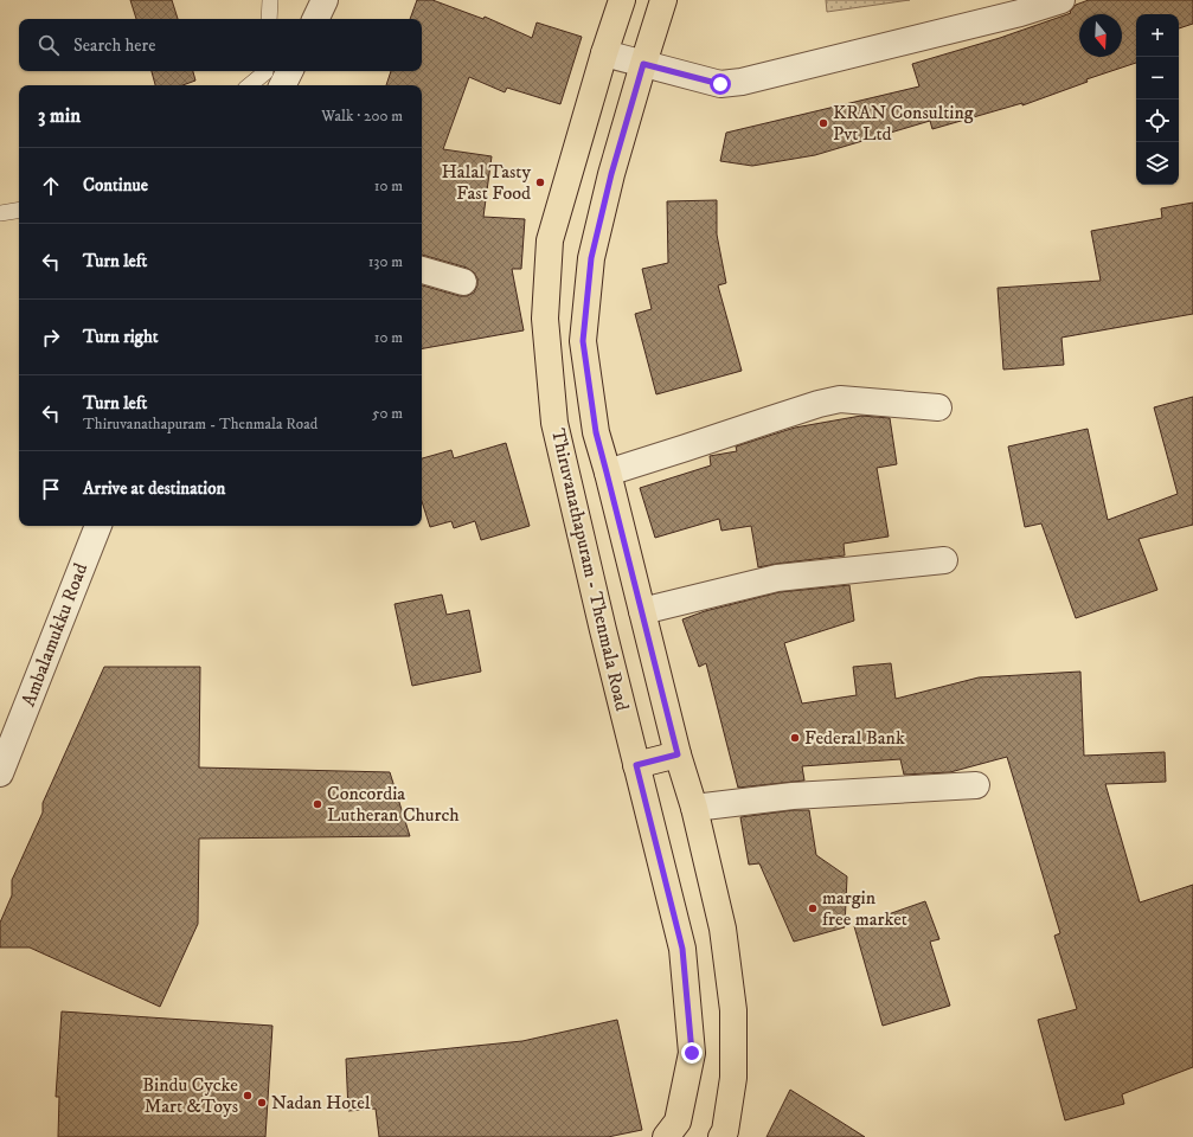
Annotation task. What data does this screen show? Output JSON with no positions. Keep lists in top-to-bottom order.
{
  "streets": {
    "main road": ["Thiruvanathapuram - Thenmala Road"],
    "street": ["Ambalamukku Road"]
  },
  "places": [
    "KRAN Consulting Pvt Ltd",
    "Halal Tasty Fast Food",
    "Federal Bank",
    "Concordia Lutheran Church",
    "margin free market",
    "Bindu Cycke Mart &Toys",
    "Nadan Hotel"
  ],
  "north": "bottom",
  "page": {
    "map_buttons": ["+", "−"],
    "search": "Search here",
    "heading": ["3 min", "Walk · 200 m"],
    "list": [
      ["Continue", "10 m"],
      ["Turn left", "130 m"],
      ["Turn right", "10 m"],
      ["Turn left", "Thiruvanathapuram - Thenmala Road", "50 m"],
      "Arrive at destination"
    ]
  }
}
